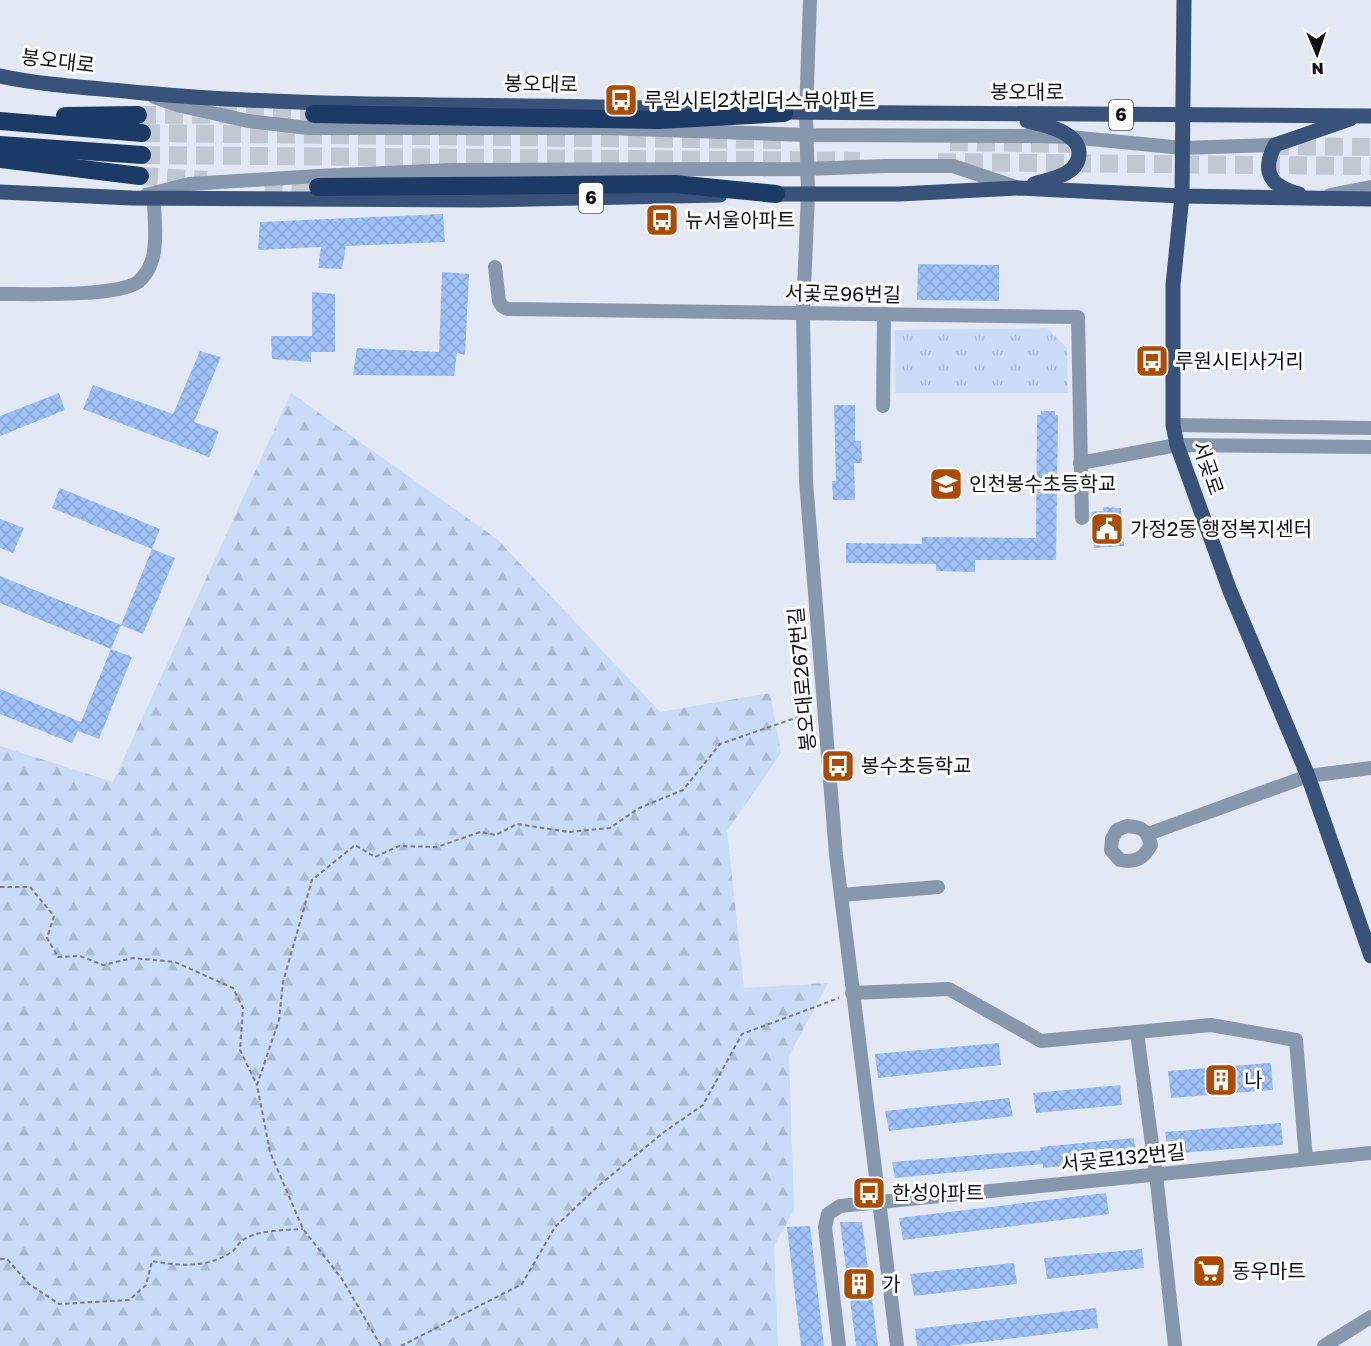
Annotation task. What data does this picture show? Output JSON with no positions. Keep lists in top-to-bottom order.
{
  "streets": {
    "main road": ["봉오대로", "6", "서곶로"],
    "street": ["서곷로96번길", "봉오대로267번길", "서곶로132번길"]
  },
  "crossings": [
    ["봉오대로", "서곶로"],
    ["봉오대로", "봉오대로267번길"],
    ["6", "서곶로"],
    ["6", "봉오대로267번길"],
    ["서곷로96번길", "봉오대로267번길"],
    ["봉오대로267번길", "서곶로132번길"]
  ],
  "places": {
    "bus stop": [
      "루원시티2차리더스뷰아파트",
      "뉴서울아파트",
      "루원시티사거리",
      "봉수초등학교",
      "한성아파트"
    ],
    "school or university": ["인천봉수초등학교"],
    "public building": ["가정2동 행정복지센터"],
    "building": ["나", "가"],
    "supermarket": ["동우마트"]
  },
  "north": "bottom"
}
